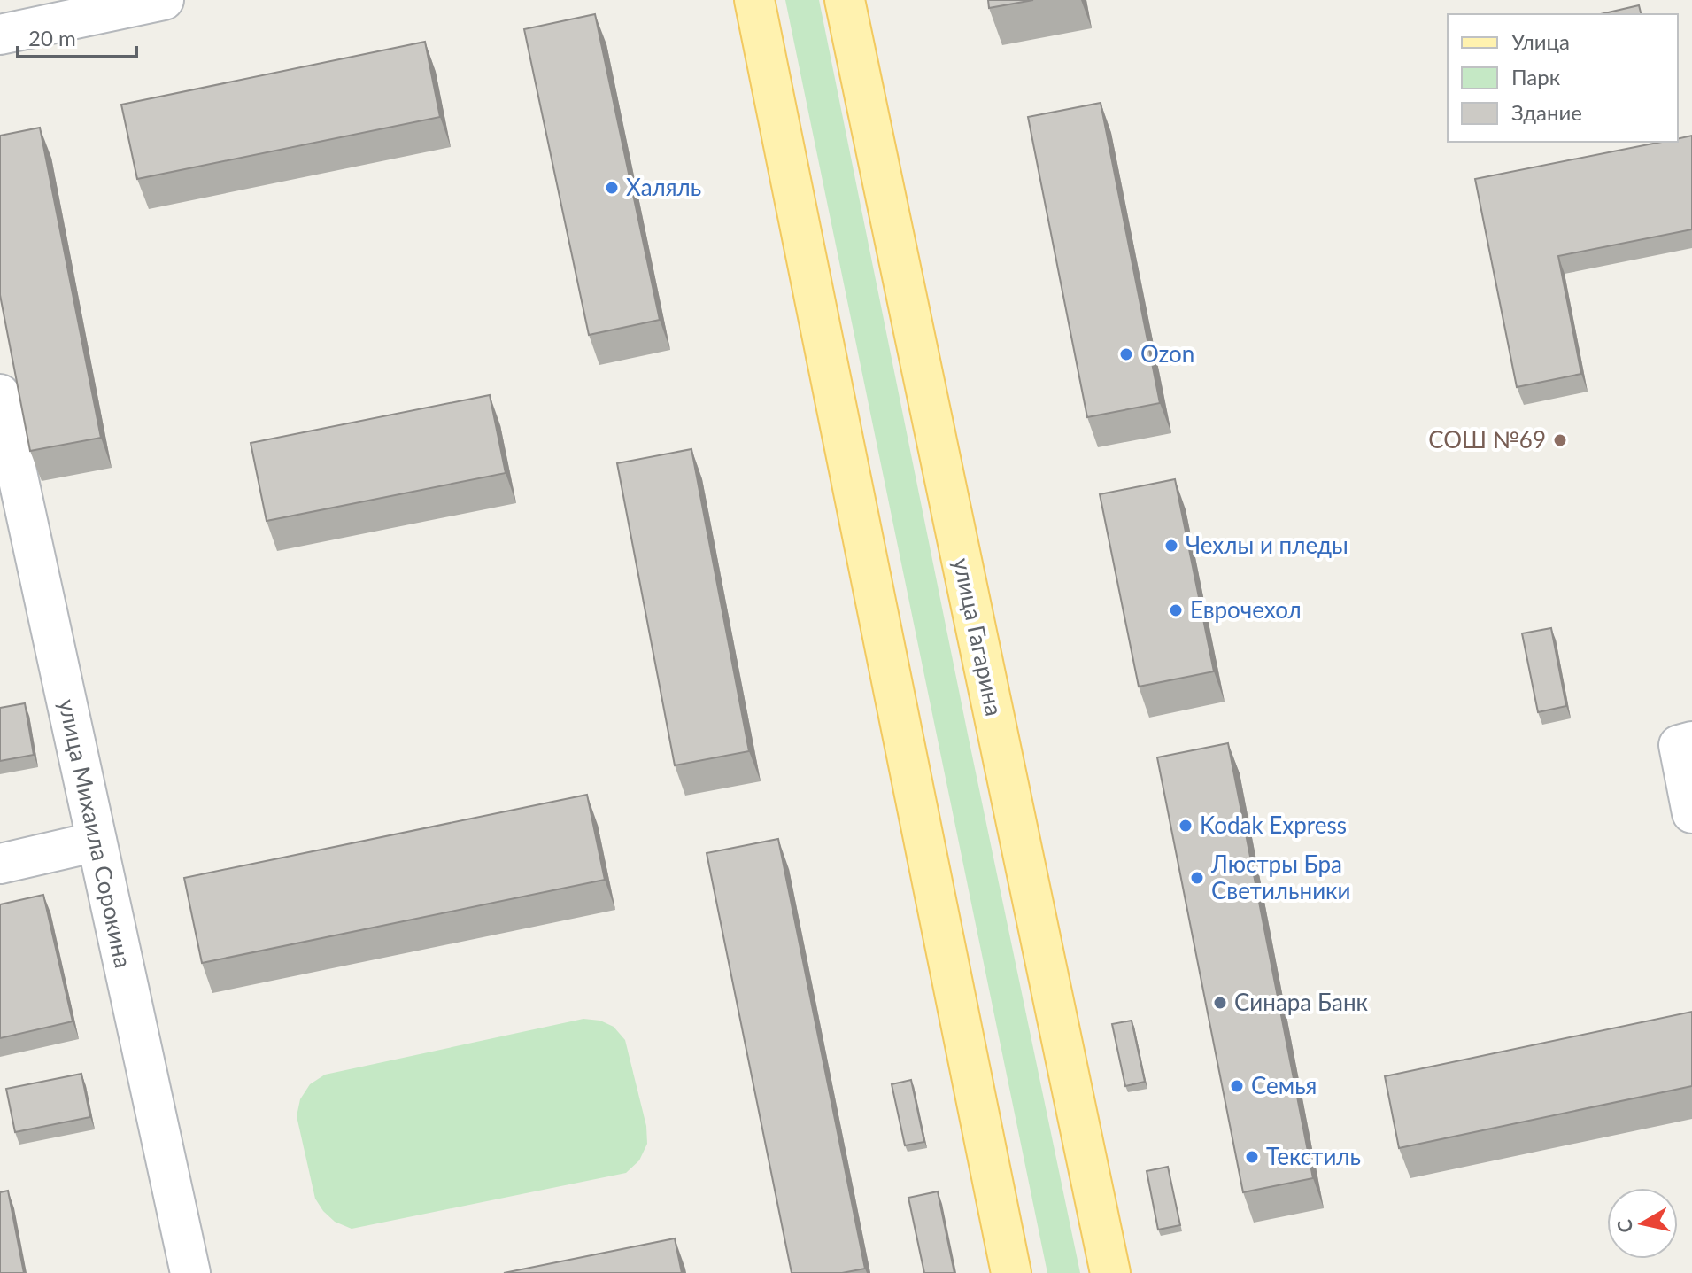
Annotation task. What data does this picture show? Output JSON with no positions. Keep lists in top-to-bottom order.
{
  "streets": {
    "main road": ["улица Гагарина"],
    "street": ["улица Михаила Сорокина"]
  },
  "places": [
    "Халяль",
    "Ozon",
    "СОШ №69",
    "Чехлы и пледы",
    "Еврочехол",
    "Kodak Express",
    "Люстры Бра Светильники",
    "Синара Банк",
    "Семья",
    "Текстиль"
  ],
  "legend": ["Улица", "Парк", "Здание"],
  "scale_bar": "20 m",
  "north": "left"
}
